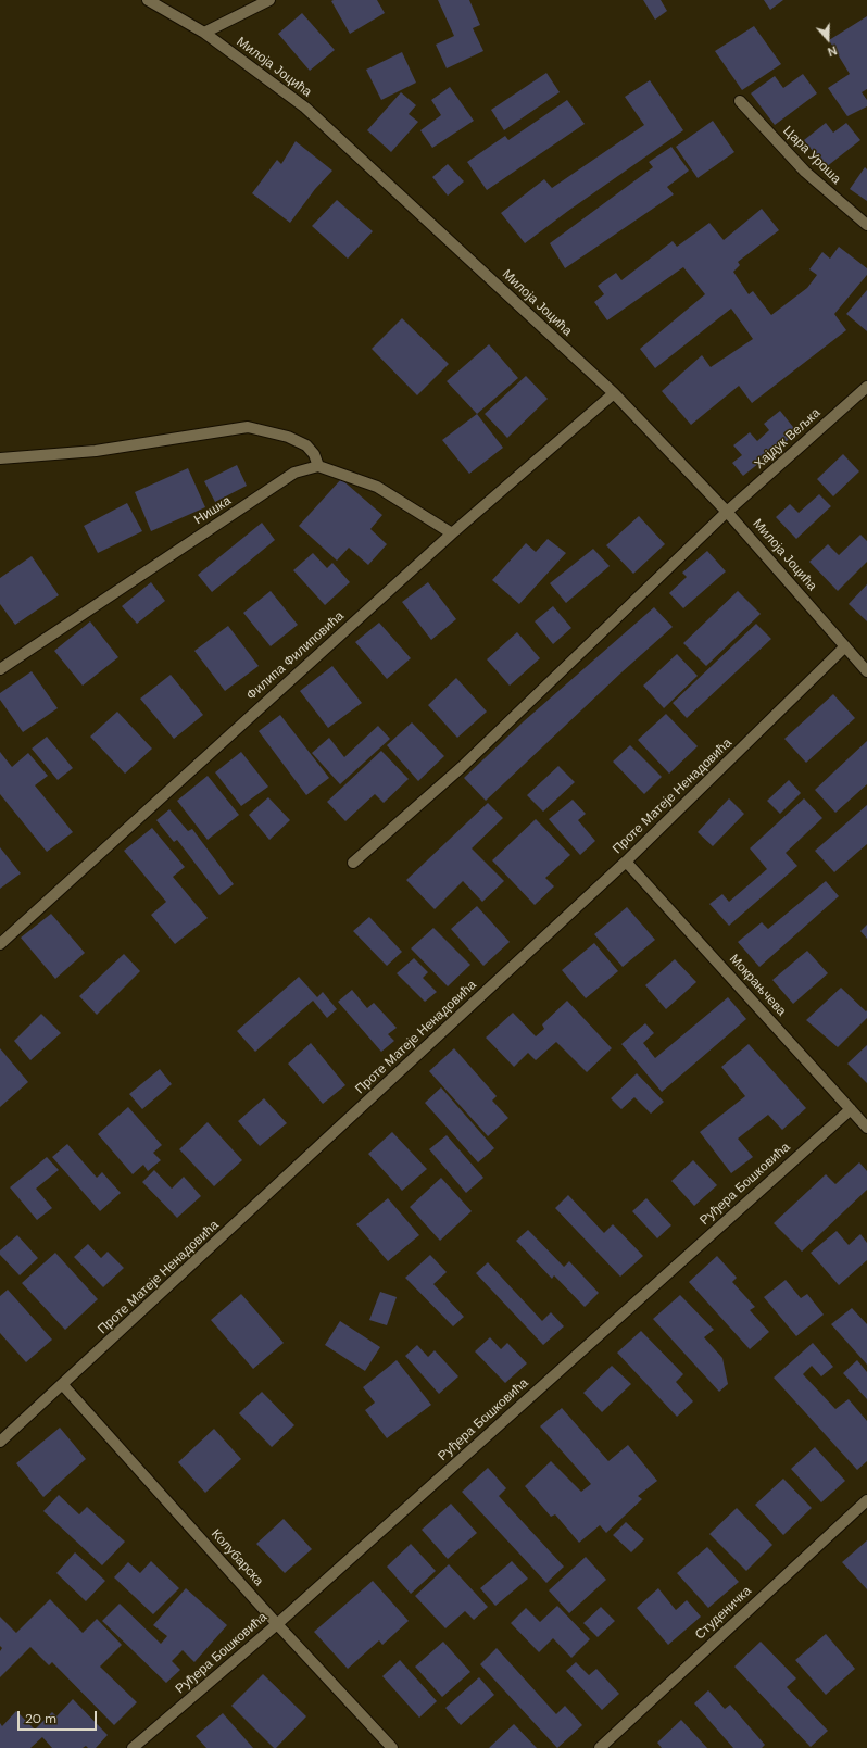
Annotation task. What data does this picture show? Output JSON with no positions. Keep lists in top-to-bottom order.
{
  "streets": {
    "street": [
      "Милоја Јоцића",
      "Цара Уроша",
      "Хајдук Вељка",
      "Нишка",
      "Филипа Филиповића",
      "Проте Матеје Ненадовића",
      "Мокрањчева",
      "Руђера Бошковића",
      "Колубарска",
      "Студеничка"
    ]
  },
  "crossings": [
    ["Милоја Јоцића", "Хајдук Вељка"],
    ["Милоја Јоцића", "Филипа Филиповића"],
    ["Милоја Јоцића", "Проте Матеје Ненадовића"],
    ["Проте Матеје Ненадовића", "Мокрањчева"],
    ["Проте Матеје Ненадовића", "Колубарска"],
    ["Мокрањчева", "Руђера Бошковића"],
    ["Руђера Бошковића", "Колубарска"]
  ],
  "scale_bar": "20 m",
  "north": "bottom"
}
